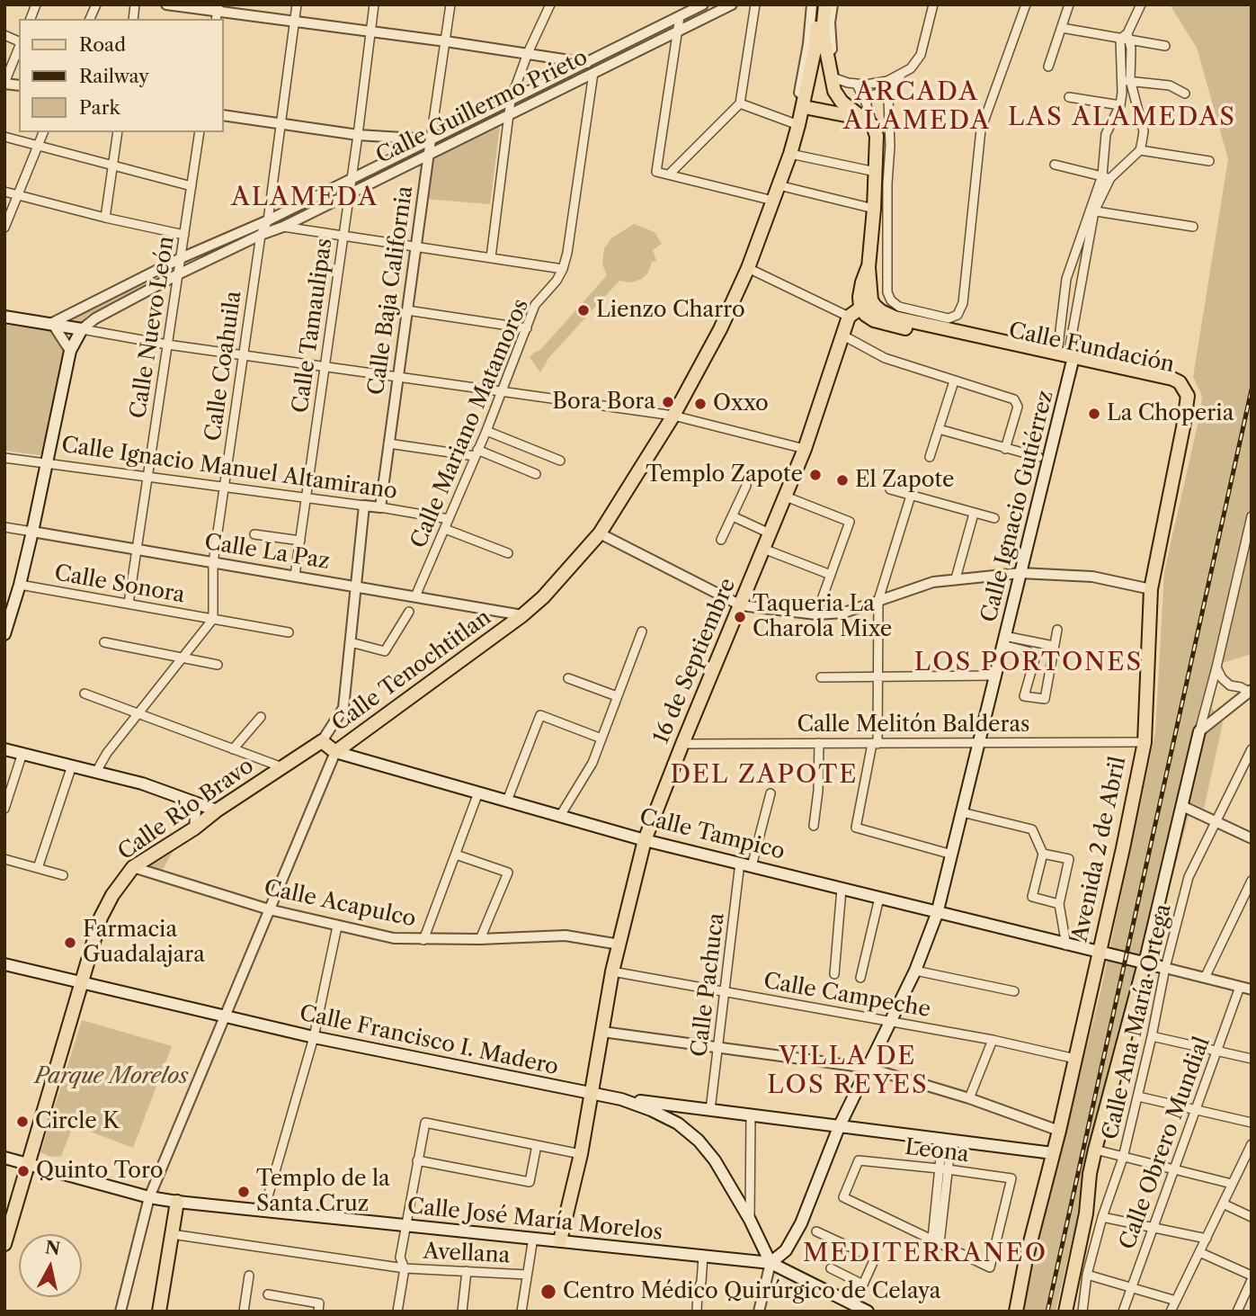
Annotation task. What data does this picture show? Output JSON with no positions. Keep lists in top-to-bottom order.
{
  "streets": {
    "main road": [
      "Calle Fundación",
      "Calle Ignacio Gutiérrez",
      "16 de Septiembre",
      "Calle Tenochtitlan",
      "Calle Río Bravo",
      "Calle Tampico",
      "Avenida 2 de Abril",
      "Calle Francisco I. Madero",
      "Calle José María Morelos"
    ],
    "street": [
      "Calle Guillermo Prieto",
      "Calle Baja California",
      "Calle Tamaulipas",
      "Calle Nuevo León",
      "Calle Coahuila",
      "Calle Mariano Matamoros",
      "Calle Ignacio Manuel Altamirano",
      "Calle La Paz",
      "Calle Sonora",
      "Calle Melitón Balderas",
      "Calle Acapulco",
      "Calle Pachuca",
      "Calle Campeche",
      "Calle Ana María Ortega",
      "Calle Obrero Mundial",
      "Leona",
      "Avellana"
    ]
  },
  "crossings": [
    ["Calle Guillermo Prieto", "Calle Baja California"],
    ["Calle Guillermo Prieto", "Calle Tamaulipas"],
    ["Calle Guillermo Prieto", "Calle Nuevo León"],
    ["Calle Guillermo Prieto", "Calle Coahuila"],
    ["Calle Baja California", "Calle Ignacio Manuel Altamirano"],
    ["Calle Tamaulipas", "Calle Ignacio Manuel Altamirano"],
    ["Calle Tamaulipas", "Calle La Paz"],
    ["Calle Nuevo León", "Calle Ignacio Manuel Altamirano"],
    ["Calle Nuevo León", "Calle La Paz"],
    ["Calle Nuevo León", "Calle Sonora"],
    ["Calle Fundación", "Calle Ignacio Gutiérrez"],
    ["Calle Fundación", "Avenida 2 de Abril"],
    ["Calle Coahuila", "Calle Ignacio Manuel Altamirano"],
    ["Calle Coahuila", "Calle La Paz"],
    ["Calle Coahuila", "Calle Sonora"],
    ["Calle Mariano Matamoros", "Calle Ignacio Manuel Altamirano"],
    ["Calle Mariano Matamoros", "Calle La Paz"],
    ["Calle Ignacio Manuel Altamirano", "Calle Río Bravo"],
    ["Calle Ignacio Gutiérrez", "Calle Melitón Balderas"],
    ["Calle Ignacio Gutiérrez", "Calle Tampico"],
    ["Calle Ignacio Gutiérrez", "Calle Campeche"],
    ["Calle Ignacio Gutiérrez", "Calle Francisco I. Madero"],
    ["Calle Ignacio Gutiérrez", "Calle José María Morelos"],
    ["Calle La Paz", "Calle Tenochtitlan"],
    ["Calle La Paz", "Calle Río Bravo"],
    ["16 de Septiembre", "Calle Melitón Balderas"],
    ["16 de Septiembre", "Calle Tampico"],
    ["16 de Septiembre", "Calle Acapulco"],
    ["16 de Septiembre", "Calle Campeche"],
    ["16 de Septiembre", "Calle Francisco I. Madero"],
    ["16 de Septiembre", "Calle José María Morelos"],
    ["Calle Tenochtitlan", "Calle Tampico"],
    ["Calle Tenochtitlan", "Calle Acapulco"],
    ["Calle Tenochtitlan", "Calle Francisco I. Madero"],
    ["Calle Tenochtitlan", "Calle José María Morelos"],
    ["Calle Melitón Balderas", "Avenida 2 de Abril"],
    ["Calle Río Bravo", "Calle Tampico"],
    ["Calle Río Bravo", "Calle Acapulco"],
    ["Calle Río Bravo", "Calle Francisco I. Madero"],
    ["Calle Río Bravo", "Calle José María Morelos"],
    ["Calle Tampico", "Avenida 2 de Abril"],
    ["Calle Tampico", "Calle Pachuca"],
    ["Calle Tampico", "Calle Ana María Ortega"],
    ["Avenida 2 de Abril", "Calle Campeche"],
    ["Calle Pachuca", "Calle Campeche"],
    ["Calle Francisco I. Madero", "Calle José María Morelos"]
  ],
  "districts": [
    "ARCADA ALAMEDA",
    "LAS ALAMEDAS",
    "ALAMEDA",
    "LOS PORTONES",
    "DEL ZAPOTE",
    "VILLA DE LOS REYES",
    "MEDITERRANEO"
  ],
  "parks": ["Parque Morelos"],
  "places": [
    "Lienzo Charro",
    "Bora Bora",
    "Oxxo",
    "La Choperia",
    "Templo Zapote",
    "El Zapote",
    "Taqueria La Charola Mixe",
    "Farmacia Guadalajara",
    "Circle K",
    "Quinto Toro",
    "Templo de la Santa Cruz",
    "Centro Médico Quirúrgico de Celaya"
  ],
  "legend": ["Road", "Railway", "Park"],
  "north": "top"
}
